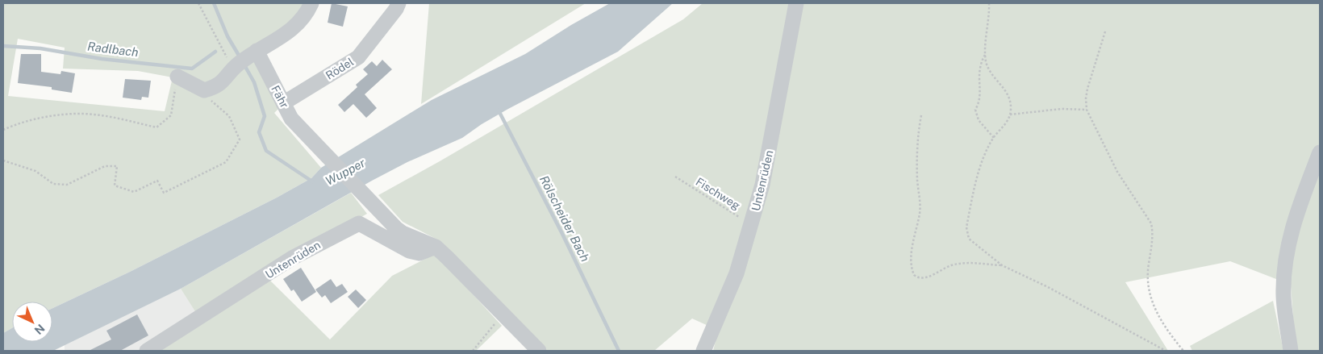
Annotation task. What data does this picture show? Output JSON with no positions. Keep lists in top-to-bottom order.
{
  "streets": {
    "street": ["Rödel", "Fähr", "Untenrüden"],
    "path": ["Fischweg"]
  },
  "crossings": [
    ["Rödel", "Fähr"],
    ["Fähr", "Untenrüden"],
    ["Untenrüden", "Fischweg"]
  ],
  "water": ["Radlbach", "Wupper", "Rölscheider Bach"],
  "north": "bottom right"
}
